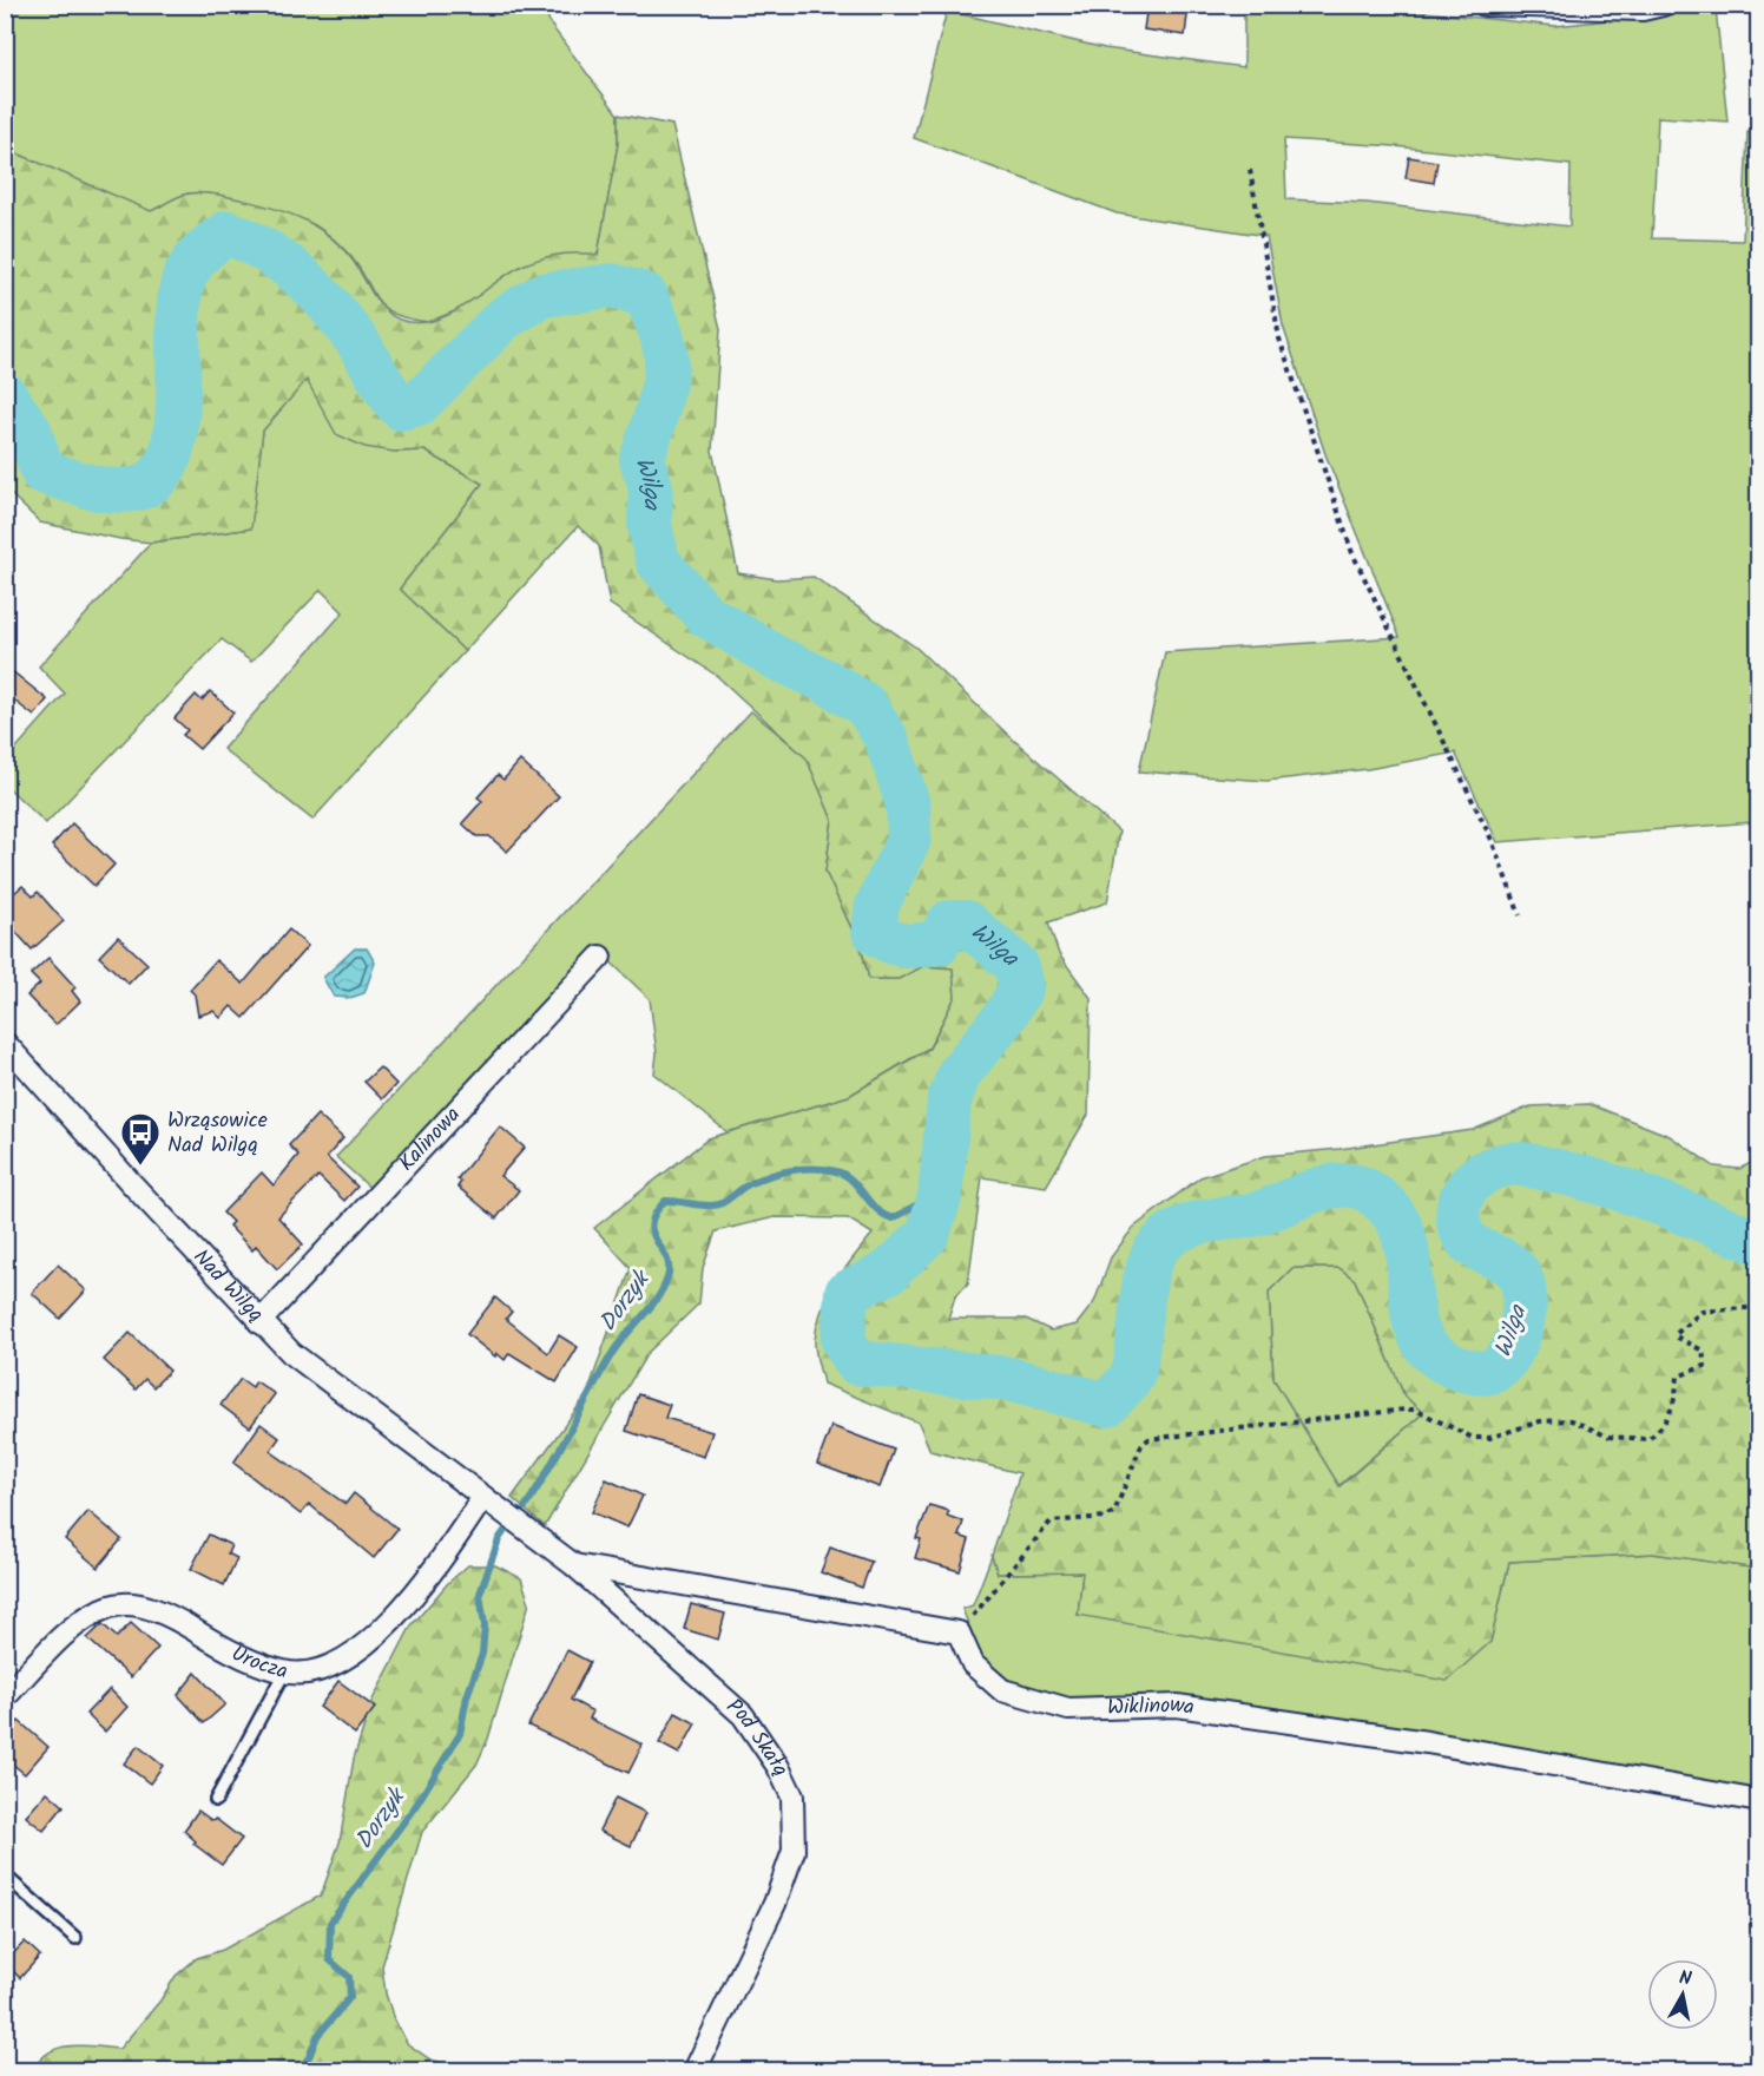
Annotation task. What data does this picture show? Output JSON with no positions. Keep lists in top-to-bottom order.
{
  "streets": {
    "street": [
      "Kalinowa",
      "Nad Wilgą",
      "Urocza",
      "Wiklinowa",
      "Pod Skałą"
    ]
  },
  "crossings": [
    ["Kalinowa", "Nad Wilgą"],
    ["Nad Wilgą", "Urocza"],
    ["Nad Wilgą", "Pod Skałą"],
    ["Urocza", "Pod Skałą"]
  ],
  "water": ["Wilga", "Dorzyk"],
  "places": {
    "bus stop": ["Wrząsowice Nad Wilgą"]
  },
  "north": "top"
}
